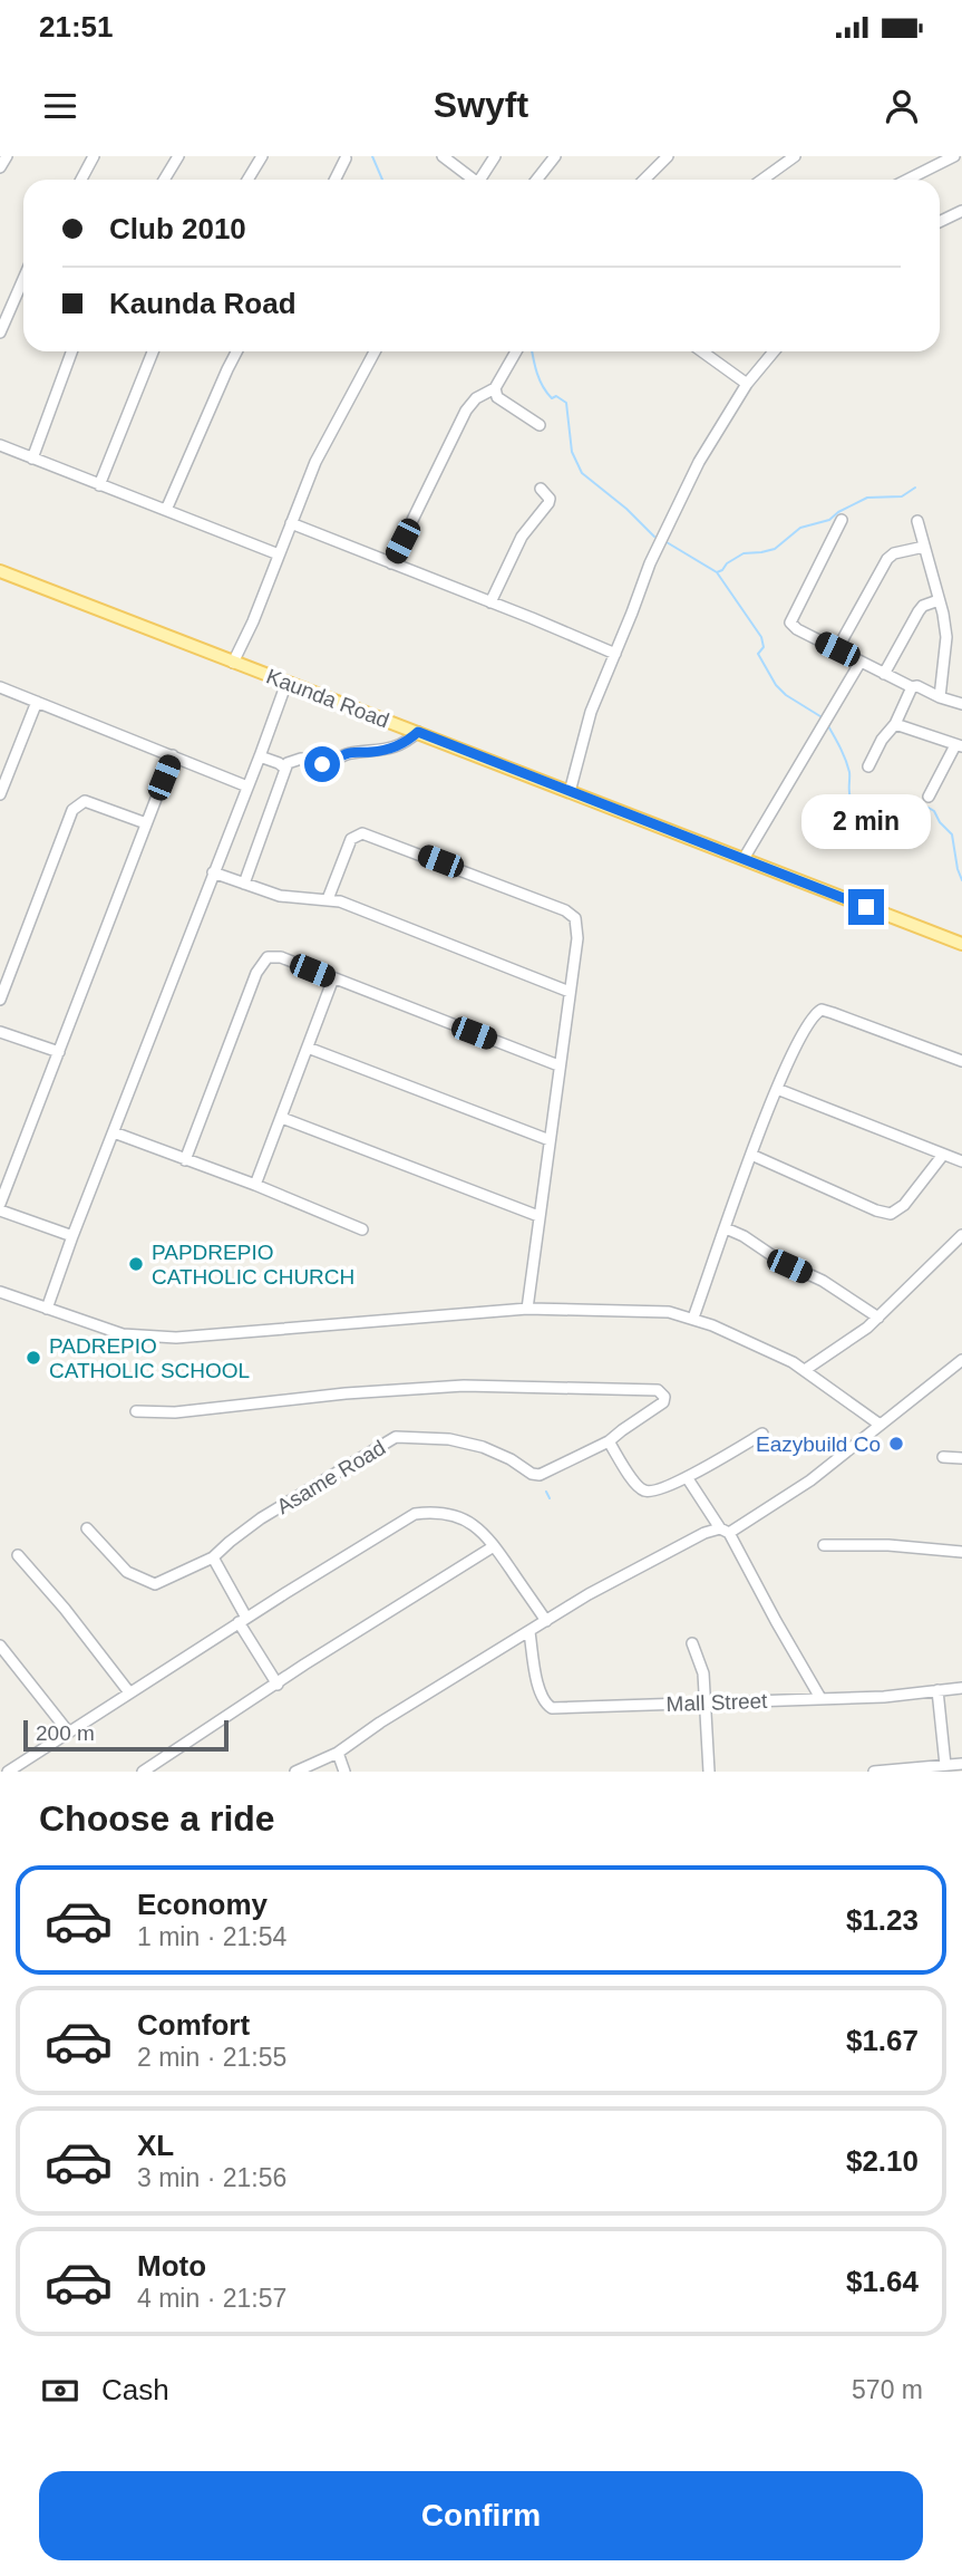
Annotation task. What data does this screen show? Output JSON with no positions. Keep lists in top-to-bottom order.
{
  "streets": {
    "main road": ["Kaunda Road"],
    "street": ["Asame Road", "Mall Street"]
  },
  "places": ["PAPDREPIO CATHOLIC CHURCH", "PADREPIO CATHOLIC SCHOOL", "Eazybuild Co"],
  "scale_bar": "200 m",
  "page": {
    "status": "21:51",
    "header": "Swyft",
    "banner": ["Club 2010", "Kaunda Road"],
    "bubble": "2 min",
    "scale": "200 m",
    "heading": "Choose a ride",
    "list": [
      {
        "name": "Economy",
        "note": "1 min · 21:54",
        "value": "$1.23"
      },
      {
        "name": "Comfort",
        "note": "2 min · 21:55",
        "value": "$1.67"
      },
      {
        "name": "XL",
        "note": "3 min · 21:56",
        "value": "$2.10"
      },
      {
        "name": "Moto",
        "note": "4 min · 21:57",
        "value": "$1.64"
      }
    ],
    "pay": ["Cash", "570 m"],
    "buttons": "Confirm"
  }
}
